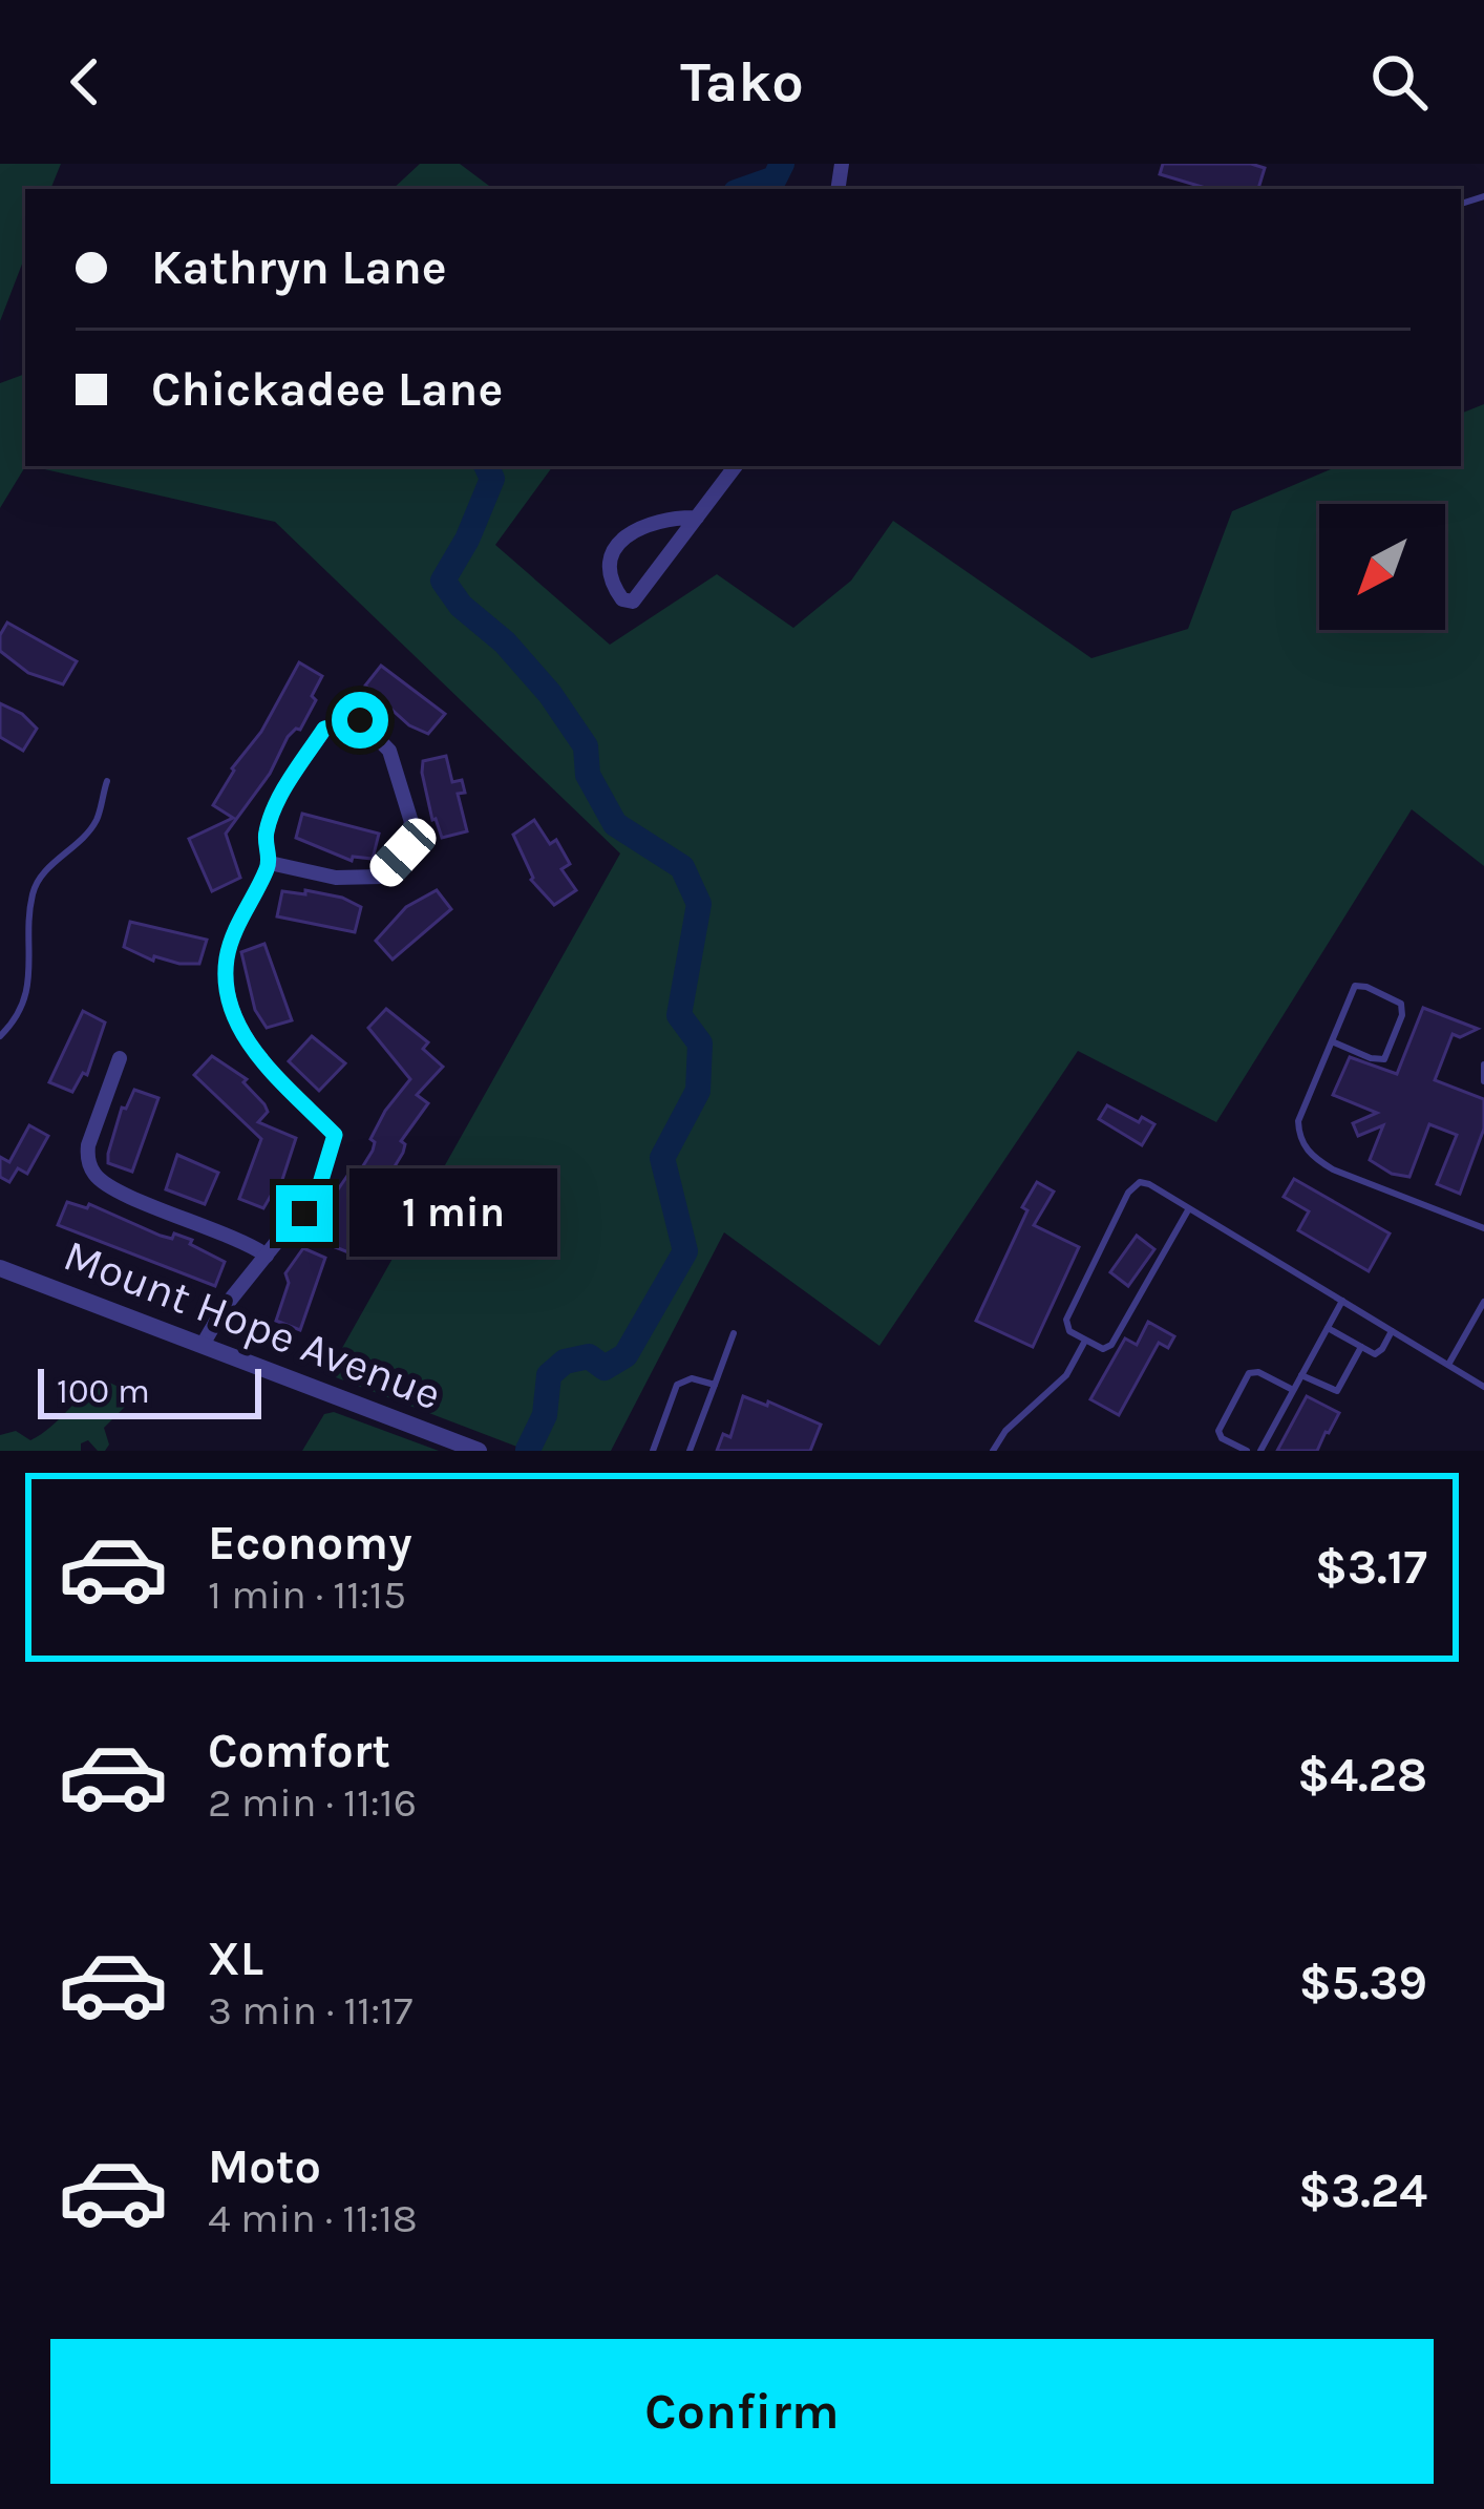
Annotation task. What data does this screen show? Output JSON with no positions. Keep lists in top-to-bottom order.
{
  "streets": {
    "street": ["Mount Hope Avenue"]
  },
  "scale_bar": "100 m",
  "north": "bottom left",
  "page": {
    "header": "Tako",
    "banner": ["Kathryn Lane", "Chickadee Lane"],
    "bubble": "1 min",
    "scale": "100 m",
    "list": [
      {
        "name": "Economy",
        "note": "1 min · 11:15",
        "value": "$3.17"
      },
      {
        "name": "Comfort",
        "note": "2 min · 11:16",
        "value": "$4.28"
      },
      {
        "name": "XL",
        "note": "3 min · 11:17",
        "value": "$5.39"
      },
      {
        "name": "Moto",
        "note": "4 min · 11:18",
        "value": "$3.24"
      }
    ],
    "buttons": "Confirm"
  }
}
